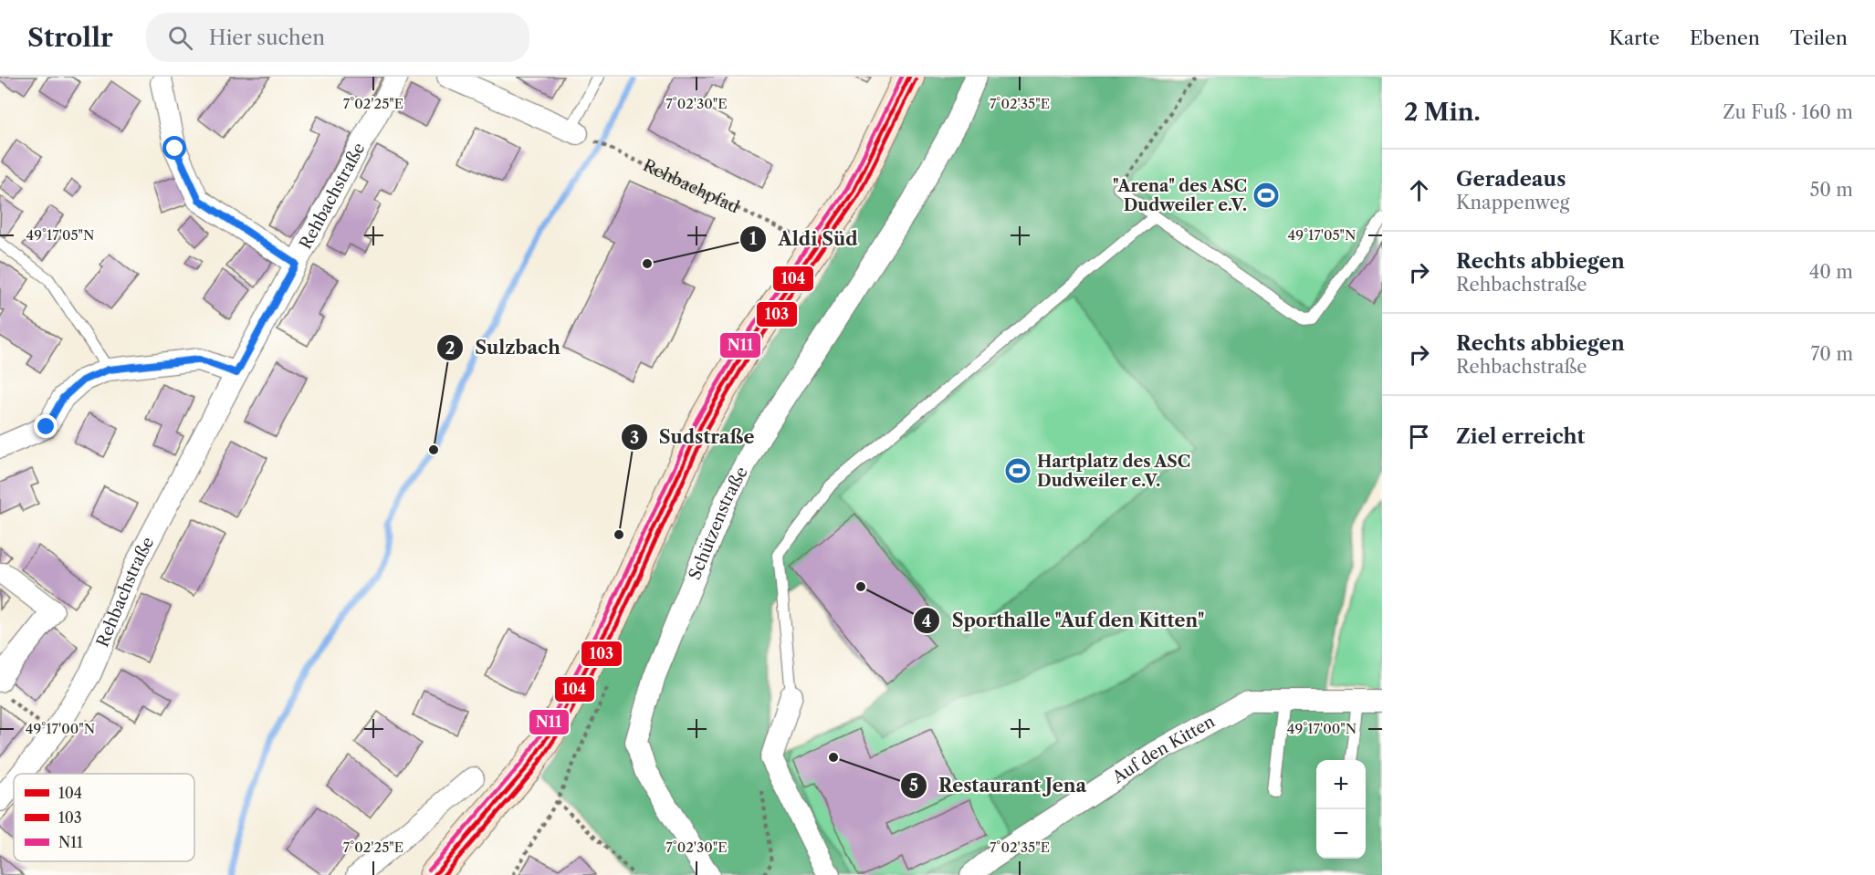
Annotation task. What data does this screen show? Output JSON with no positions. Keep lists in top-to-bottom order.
{
  "streets": {
    "street": ["Rehbachstraße", "Schützenstraße", "Auf den Kitten"],
    "path": ["Rehbachpfad"]
  },
  "places": {
    "sports": ["\"Arena\" des ASC Dudweiler e.V.", "Hartplatz des ASC Dudweiler e.V."],
    "other": [
      "Aldi Süd",
      "Sulzbach",
      "Sudstraße",
      "Sporthalle \"Auf den Kitten\"",
      "Restaurant Jena"
    ]
  },
  "lines": ["transit line 104", "transit line N11", "transit line 103"],
  "legend": ["104", "103", "N11"],
  "page": {
    "header": "Strollr",
    "search": "Hier suchen",
    "nav": ["Karte", "Ebenen", "Teilen"],
    "heading": ["2 Min.", "Zu Fuß · 160 m"],
    "list": [
      ["Geradeaus", "Knappenweg", "50 m"],
      ["Rechts abbiegen", "Rehbachstraße", "40 m"],
      ["Rechts abbiegen", "Rehbachstraße", "70 m"],
      "Ziel erreicht"
    ],
    "map_buttons": ["+", "−"]
  },
  "coordinates": [
    "7°02'25\"E",
    "7°02'30\"E",
    "7°02'35\"E",
    "49°17'05\"N",
    "49°17'00\"N"
  ]
}
